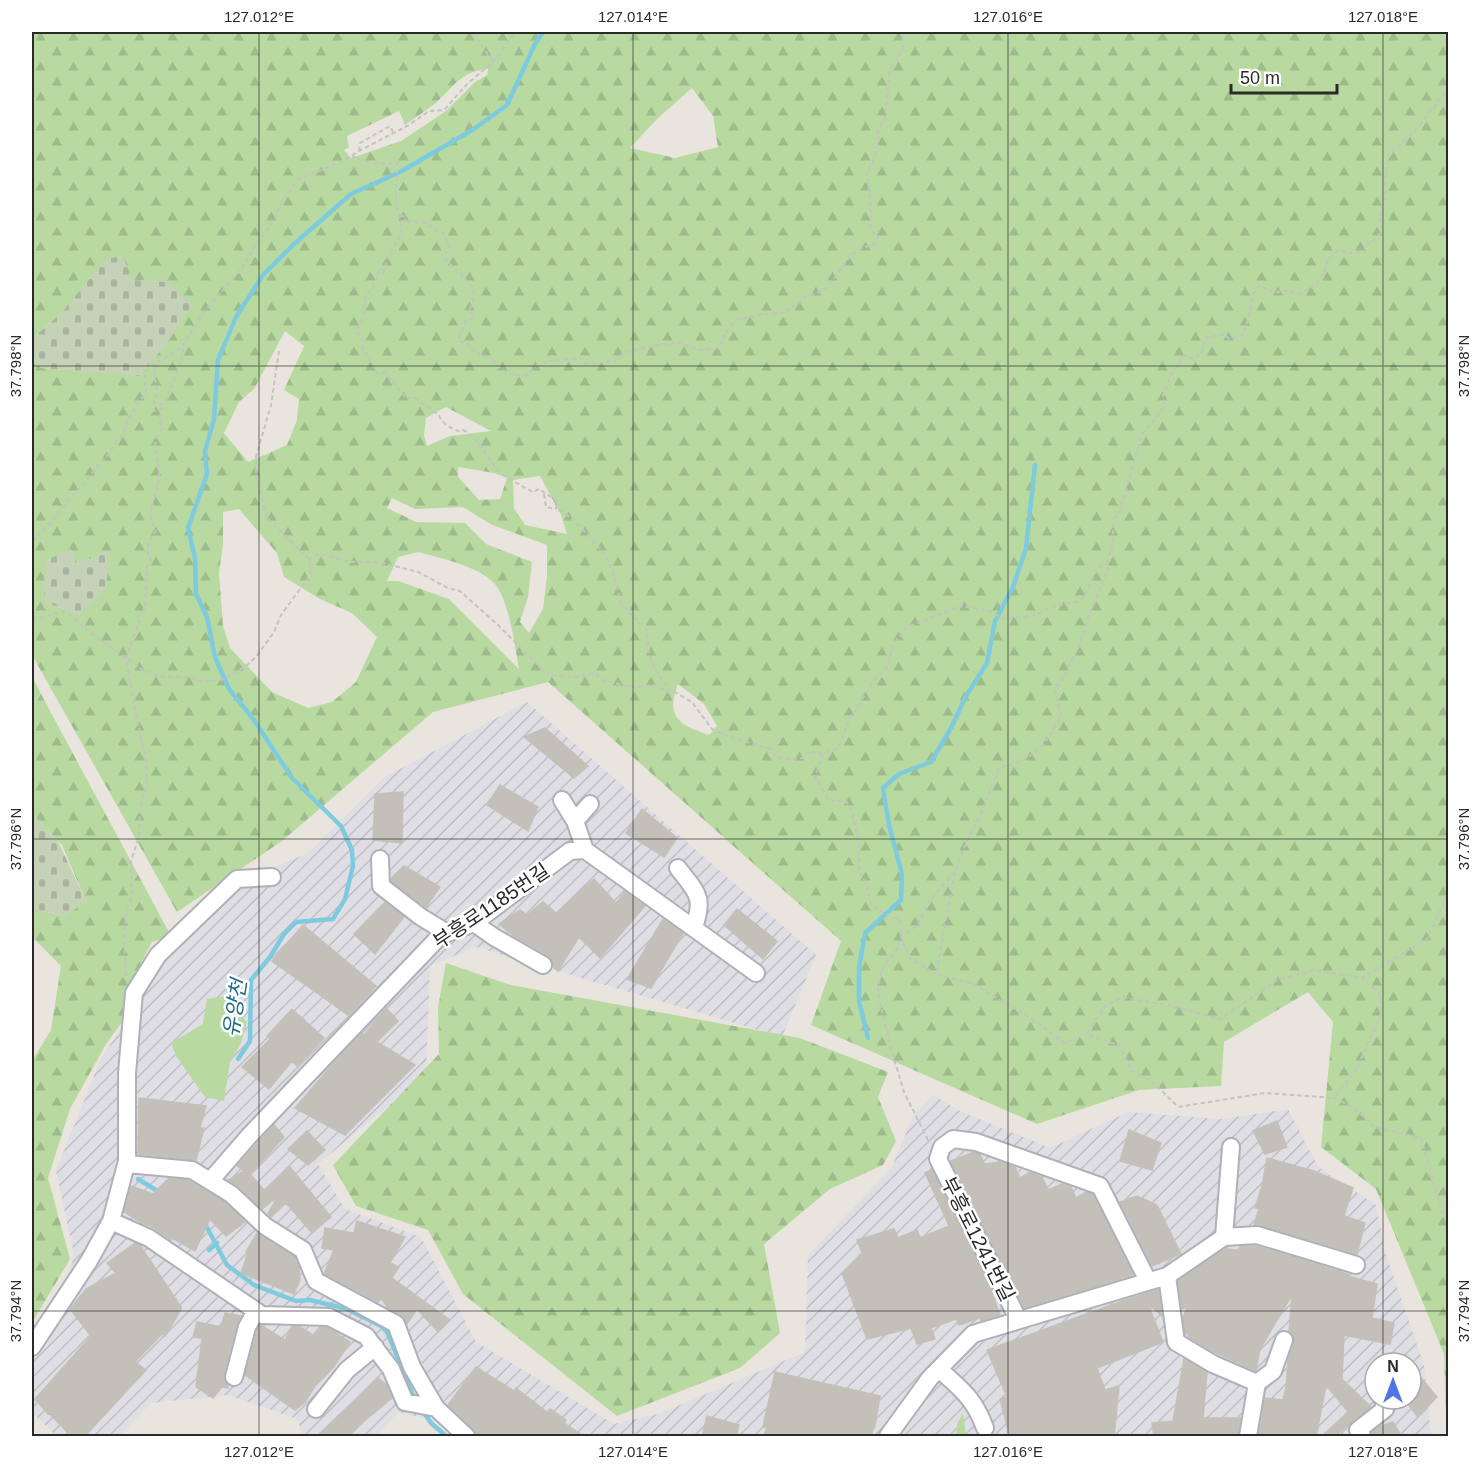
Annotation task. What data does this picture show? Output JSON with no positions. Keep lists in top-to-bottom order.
{
  "streets": {
    "lane": ["부흥로1185번길", "부흥로1241번길"]
  },
  "water": ["유양천"],
  "scale_bar": "50 m",
  "north": "top",
  "coordinates": [
    "127.012°E",
    "127.014°E",
    "127.016°E",
    "127.018°E",
    "37.798°N",
    "37.796°N",
    "37.794°N"
  ]
}
